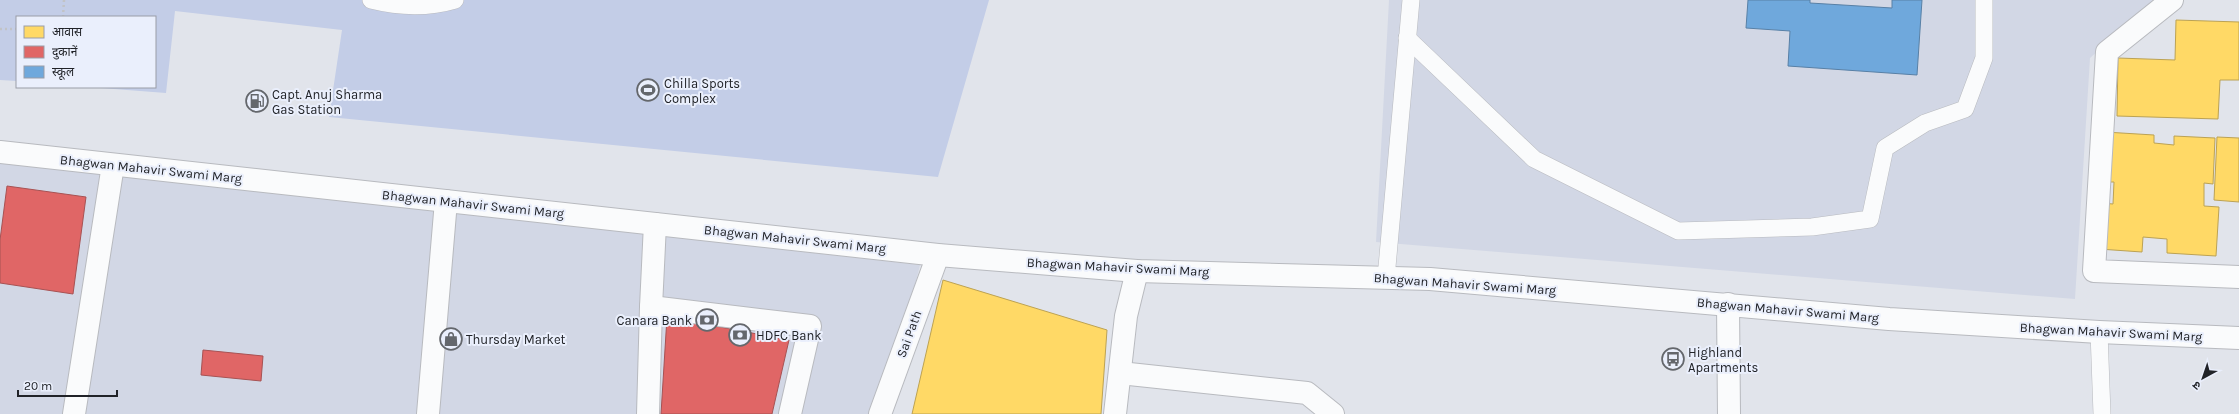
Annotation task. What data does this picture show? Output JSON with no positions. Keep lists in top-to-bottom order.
{
  "streets": {
    "street": ["Bhagwan Mahavir Swami Marg", "Sai Path"]
  },
  "crossings": [
    ["Bhagwan Mahavir Swami Marg", "Sai Path"]
  ],
  "places": {
    "sports": ["Chilla Sports Complex"],
    "fuel station": ["Capt. Anuj Sharma Gas Station"],
    "bank": ["Canara Bank", "HDFC Bank"],
    "shop": ["Thursday Market"],
    "bus stop": ["Highland Apartments"]
  },
  "legend": ["आवास", "दुकानें", "स्कूल"],
  "scale_bar": "20 m",
  "north": "bottom left"
}
